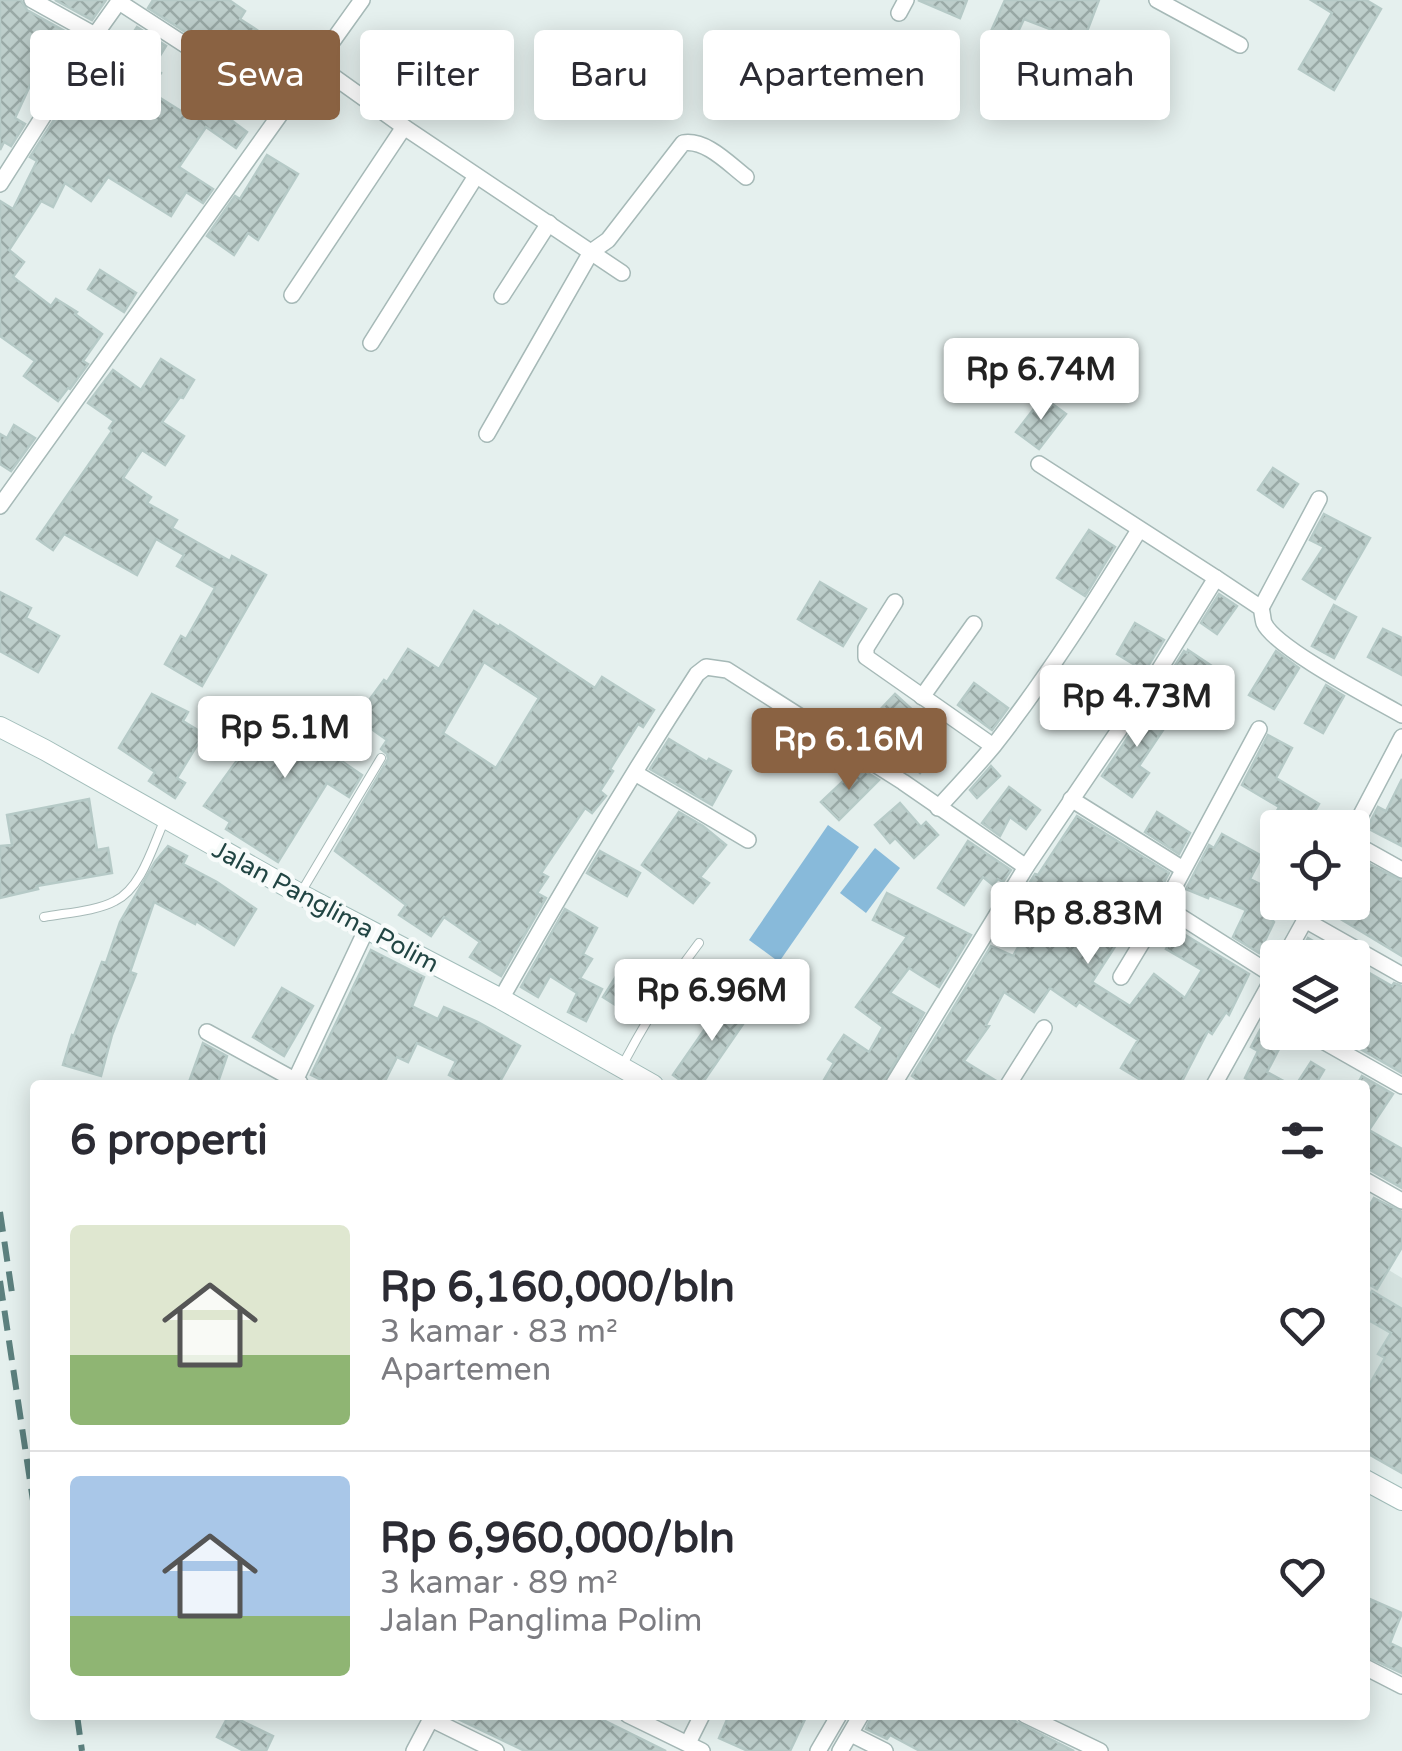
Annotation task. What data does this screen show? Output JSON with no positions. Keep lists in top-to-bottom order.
{
  "streets": {
    "main road": ["Jalan Panglima Polim"]
  },
  "page": {
    "chip": [
      "Beli",
      "Sewa",
      "Filter",
      "Baru",
      "Apartemen",
      "Rumah"
    ],
    "price": [
      "Rp 6.74M",
      "Rp 4.73M",
      "Rp 5.1M",
      "Rp 6.16M",
      "Rp 8.83M",
      "Rp 6.96M"
    ],
    "heading": "6 properti",
    "list": [
      {
        "name": "Rp 6,160,000/bln",
        "note": "3 kamar · 83 m² · Apartemen"
      },
      {
        "name": "Rp 6,960,000/bln",
        "note": "3 kamar · 89 m² · Jalan Panglima Polim"
      }
    ]
  }
}
